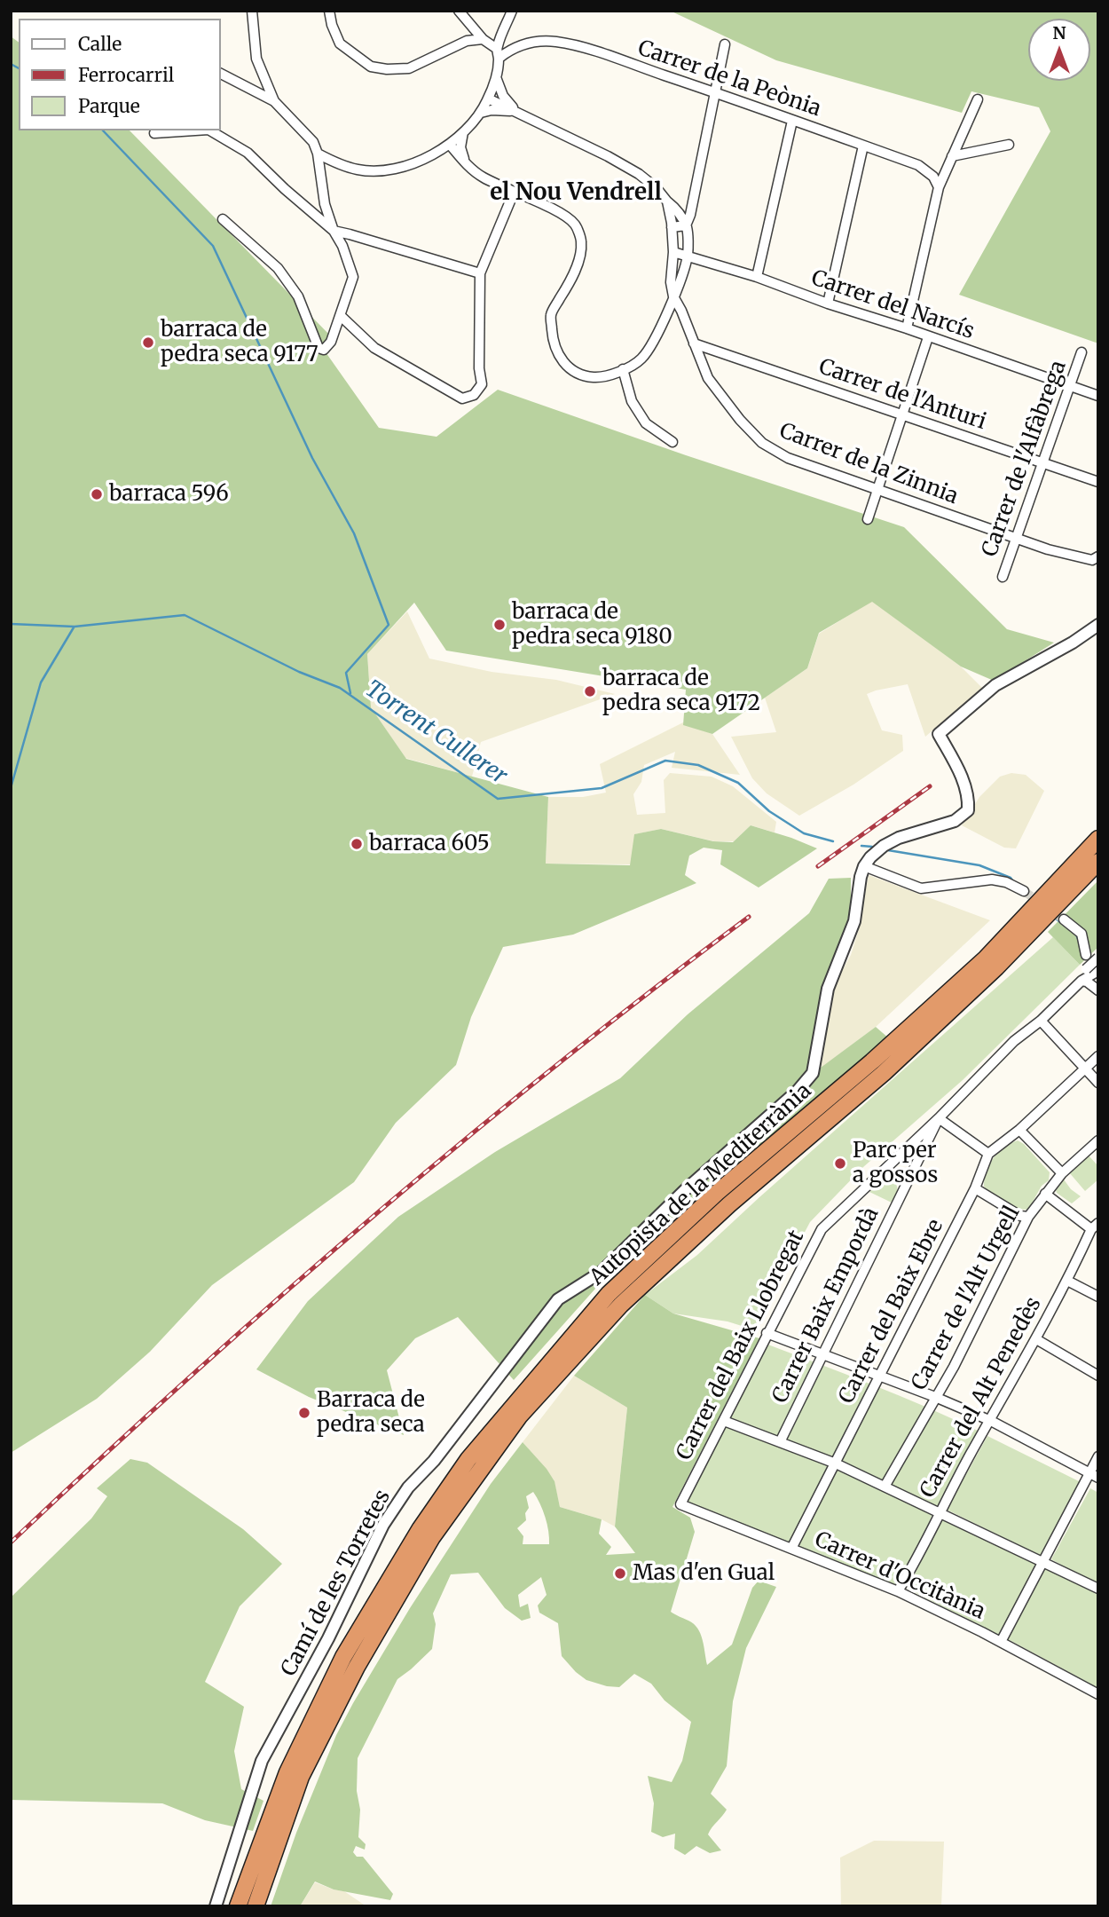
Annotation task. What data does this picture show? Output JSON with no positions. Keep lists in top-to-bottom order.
{
  "streets": {
    "highway": ["Autopista de la Mediterrània"],
    "street": [
      "Carrer de la Peònia",
      "Carrer del Narcís",
      "Carrer de l'Anturi",
      "Carrer de l'Alfàbrega",
      "Carrer de la Zinnia",
      "Carrer de l'Alt Urgell",
      "Carrer Baix Empordà",
      "Carrer del Baix Ebre",
      "Carrer del Baix Llobregat",
      "Carrer del Alt Penedès",
      "Carrer d'Occitània",
      "Camí de les Torretes"
    ]
  },
  "crossings": [
    ["Carrer del Narcís", "Carrer de l'Alfàbrega"],
    ["Carrer del Narcís", "Carrer de la Zinnia"],
    ["Carrer de l'Anturi", "Carrer de l'Alfàbrega"],
    ["Carrer de l'Anturi", "Carrer de la Zinnia"],
    ["Carrer de l'Alfàbrega", "Carrer de la Zinnia"],
    ["Carrer Baix Empordà", "Carrer del Baix Llobregat"],
    ["Carrer del Baix Ebre", "Carrer d'Occitània"],
    ["Carrer del Baix Llobregat", "Carrer d'Occitània"],
    ["Carrer del Alt Penedès", "Carrer d'Occitània"]
  ],
  "districts": ["el Nou Vendrell"],
  "water": ["Torrent Cullerer"],
  "places": [
    "barraca de pedra seca 9177",
    "barraca 596",
    "barraca de pedra seca 9180",
    "barraca de pedra seca 9172",
    "barraca 605",
    "Parc per a gossos",
    "Barraca de pedra seca",
    "Mas d'en Gual"
  ],
  "legend": ["Calle", "Ferrocarril", "Parque"],
  "north": "top"
}
